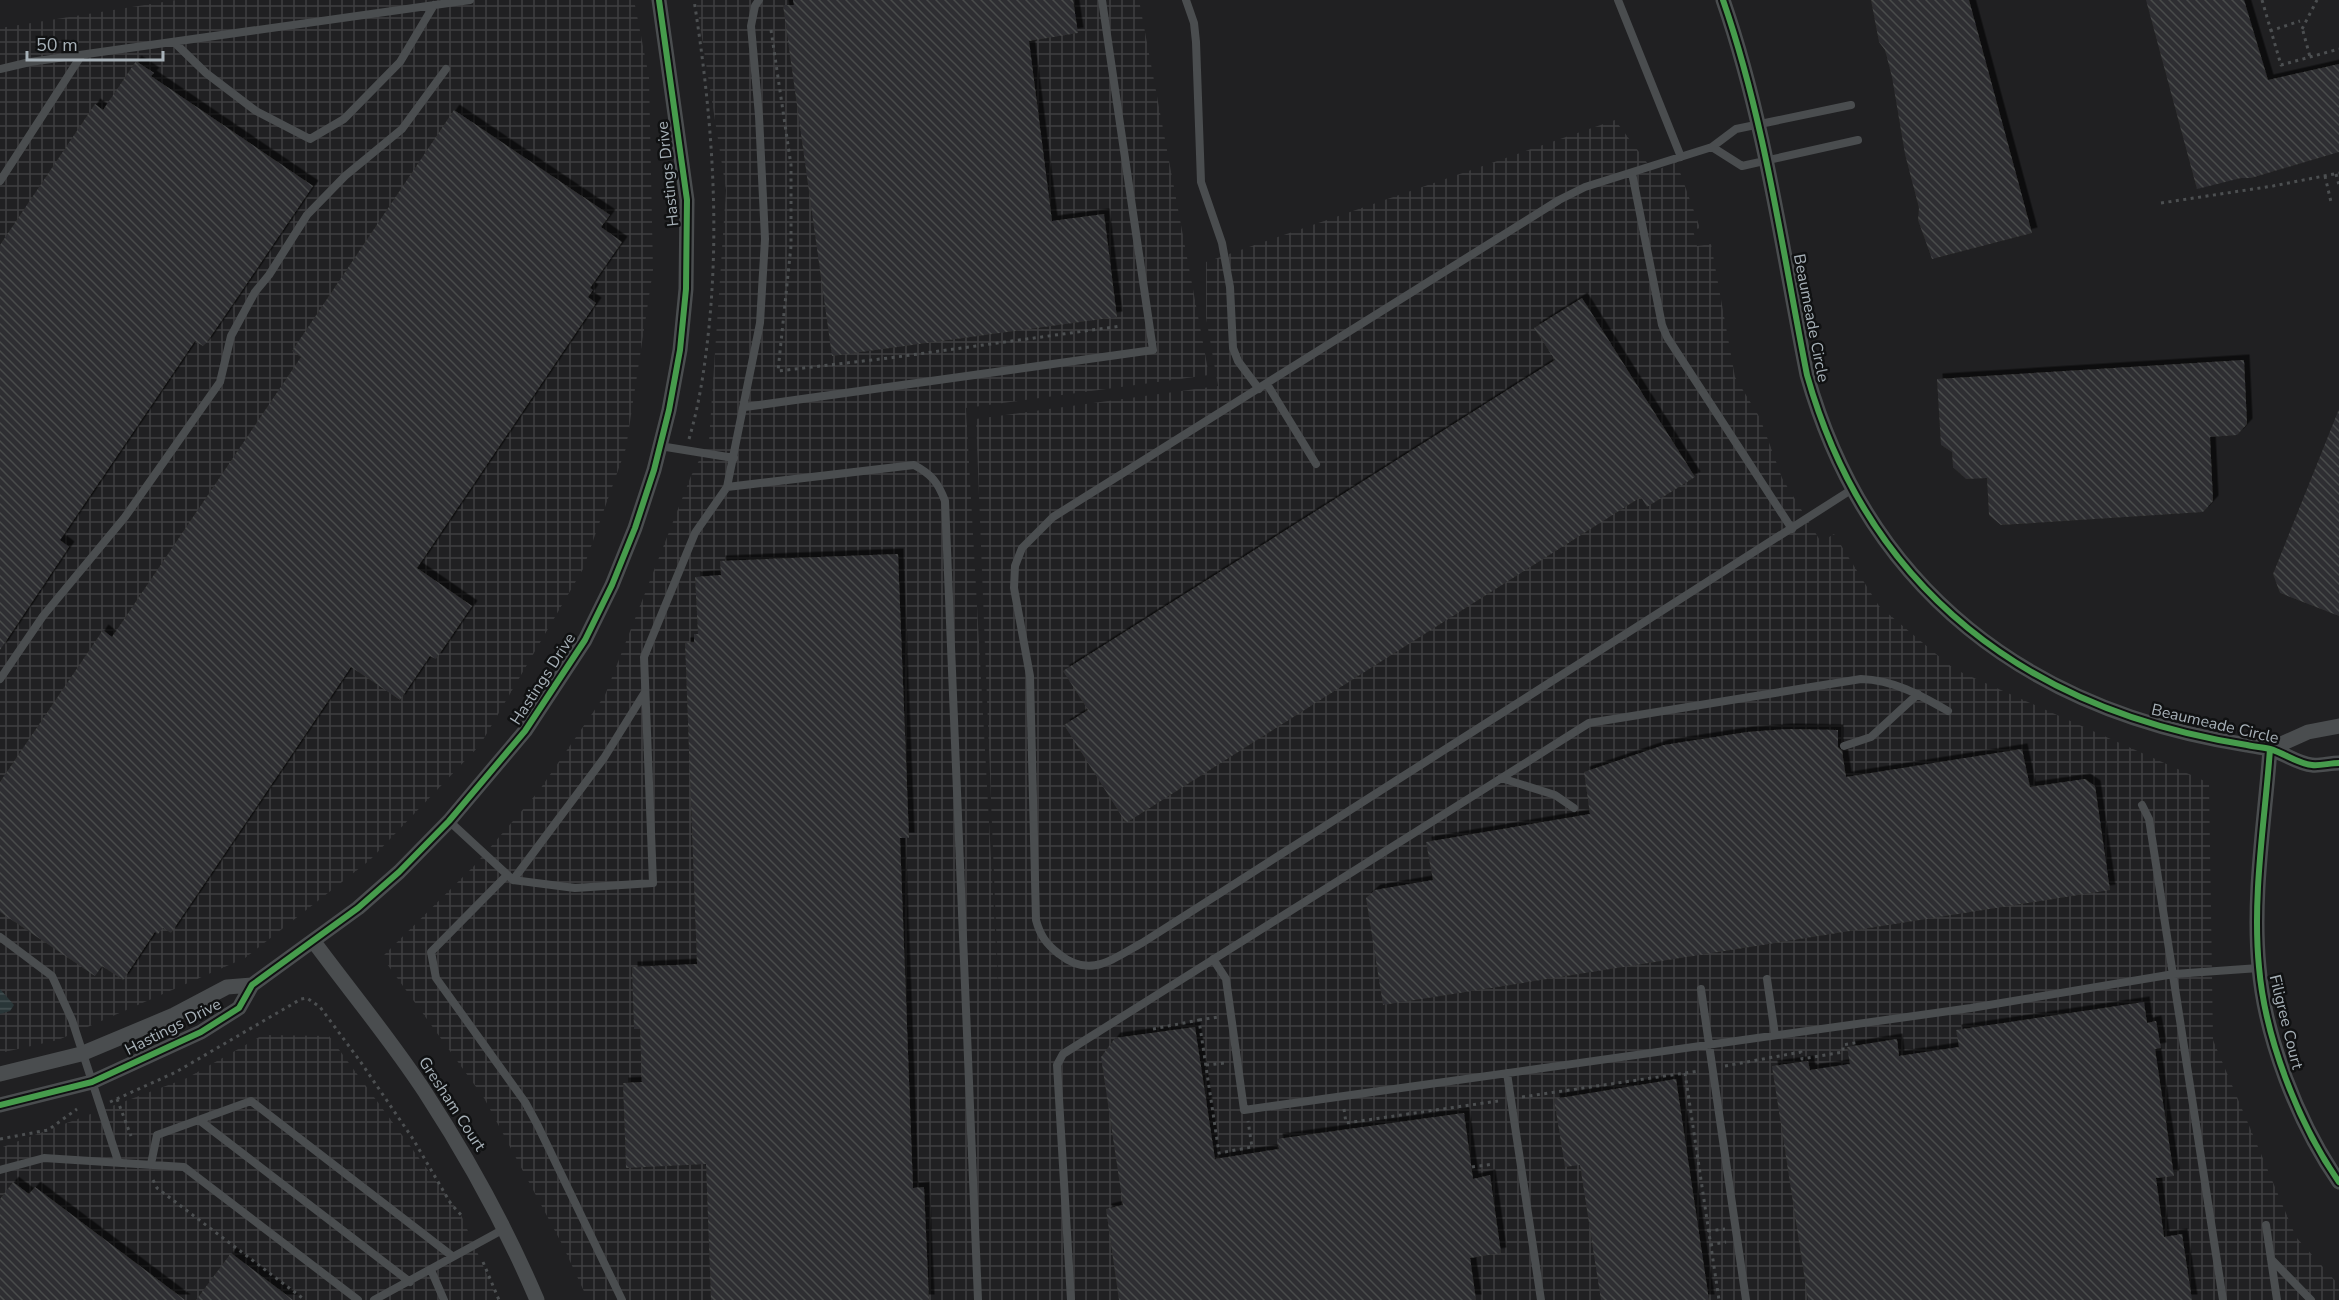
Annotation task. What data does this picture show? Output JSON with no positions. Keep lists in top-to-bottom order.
{
  "streets": {
    "street": [
      "Hastings Drive",
      "Beaumeade Circle",
      "Filigree Court",
      "Gresham Court"
    ]
  },
  "crossings": [
    ["Hastings Drive", "Gresham Court"],
    ["Beaumeade Circle", "Filigree Court"]
  ],
  "scale_bar": "50 m"
}
